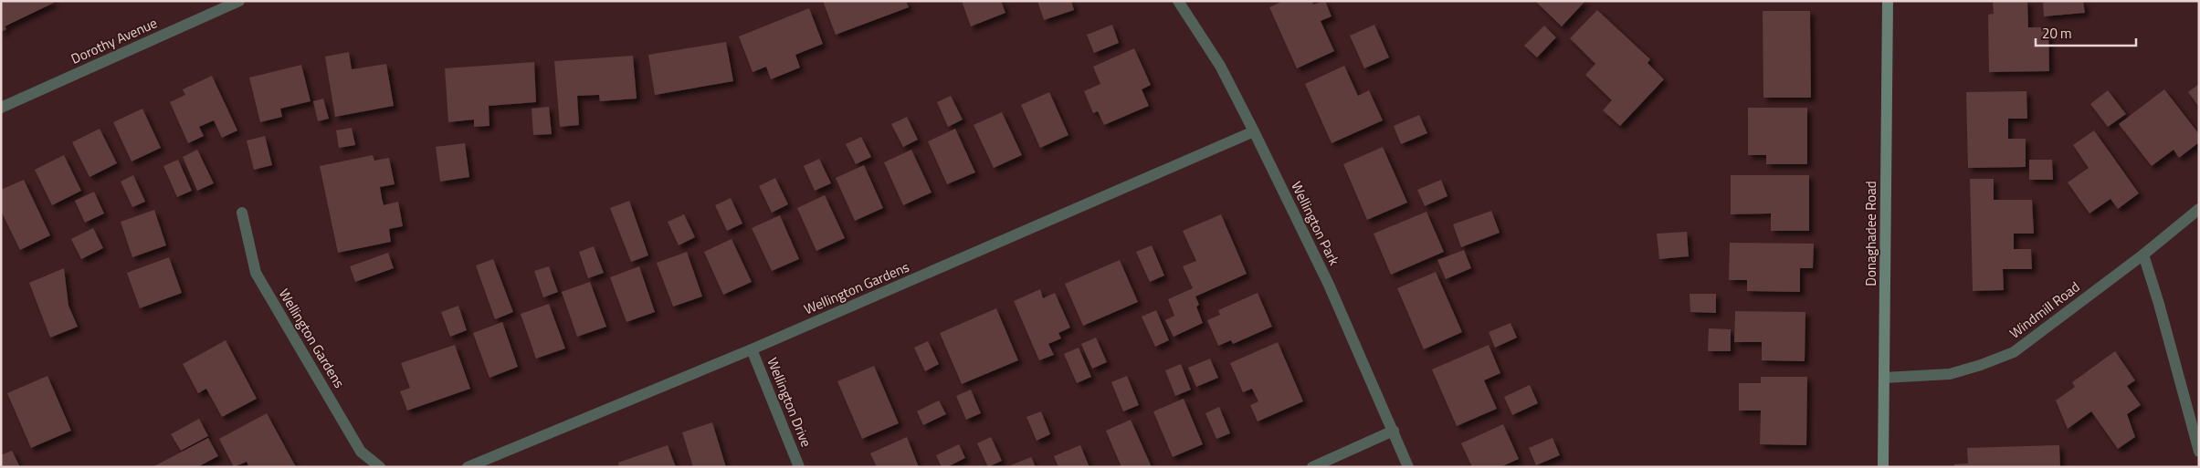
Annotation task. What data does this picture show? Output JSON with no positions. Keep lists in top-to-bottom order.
{
  "streets": {
    "main road": ["Donaghadee Road"],
    "street": [
      "Dorothy Avenue",
      "Wellington Park",
      "Wellington Gardens",
      "Windmill Road",
      "Wellington Drive"
    ]
  },
  "crossings": [
    ["Wellington Park", "Wellington Gardens"],
    ["Donaghadee Road", "Windmill Road"],
    ["Wellington Gardens", "Wellington Drive"]
  ],
  "scale_bar": "20 m"
}
